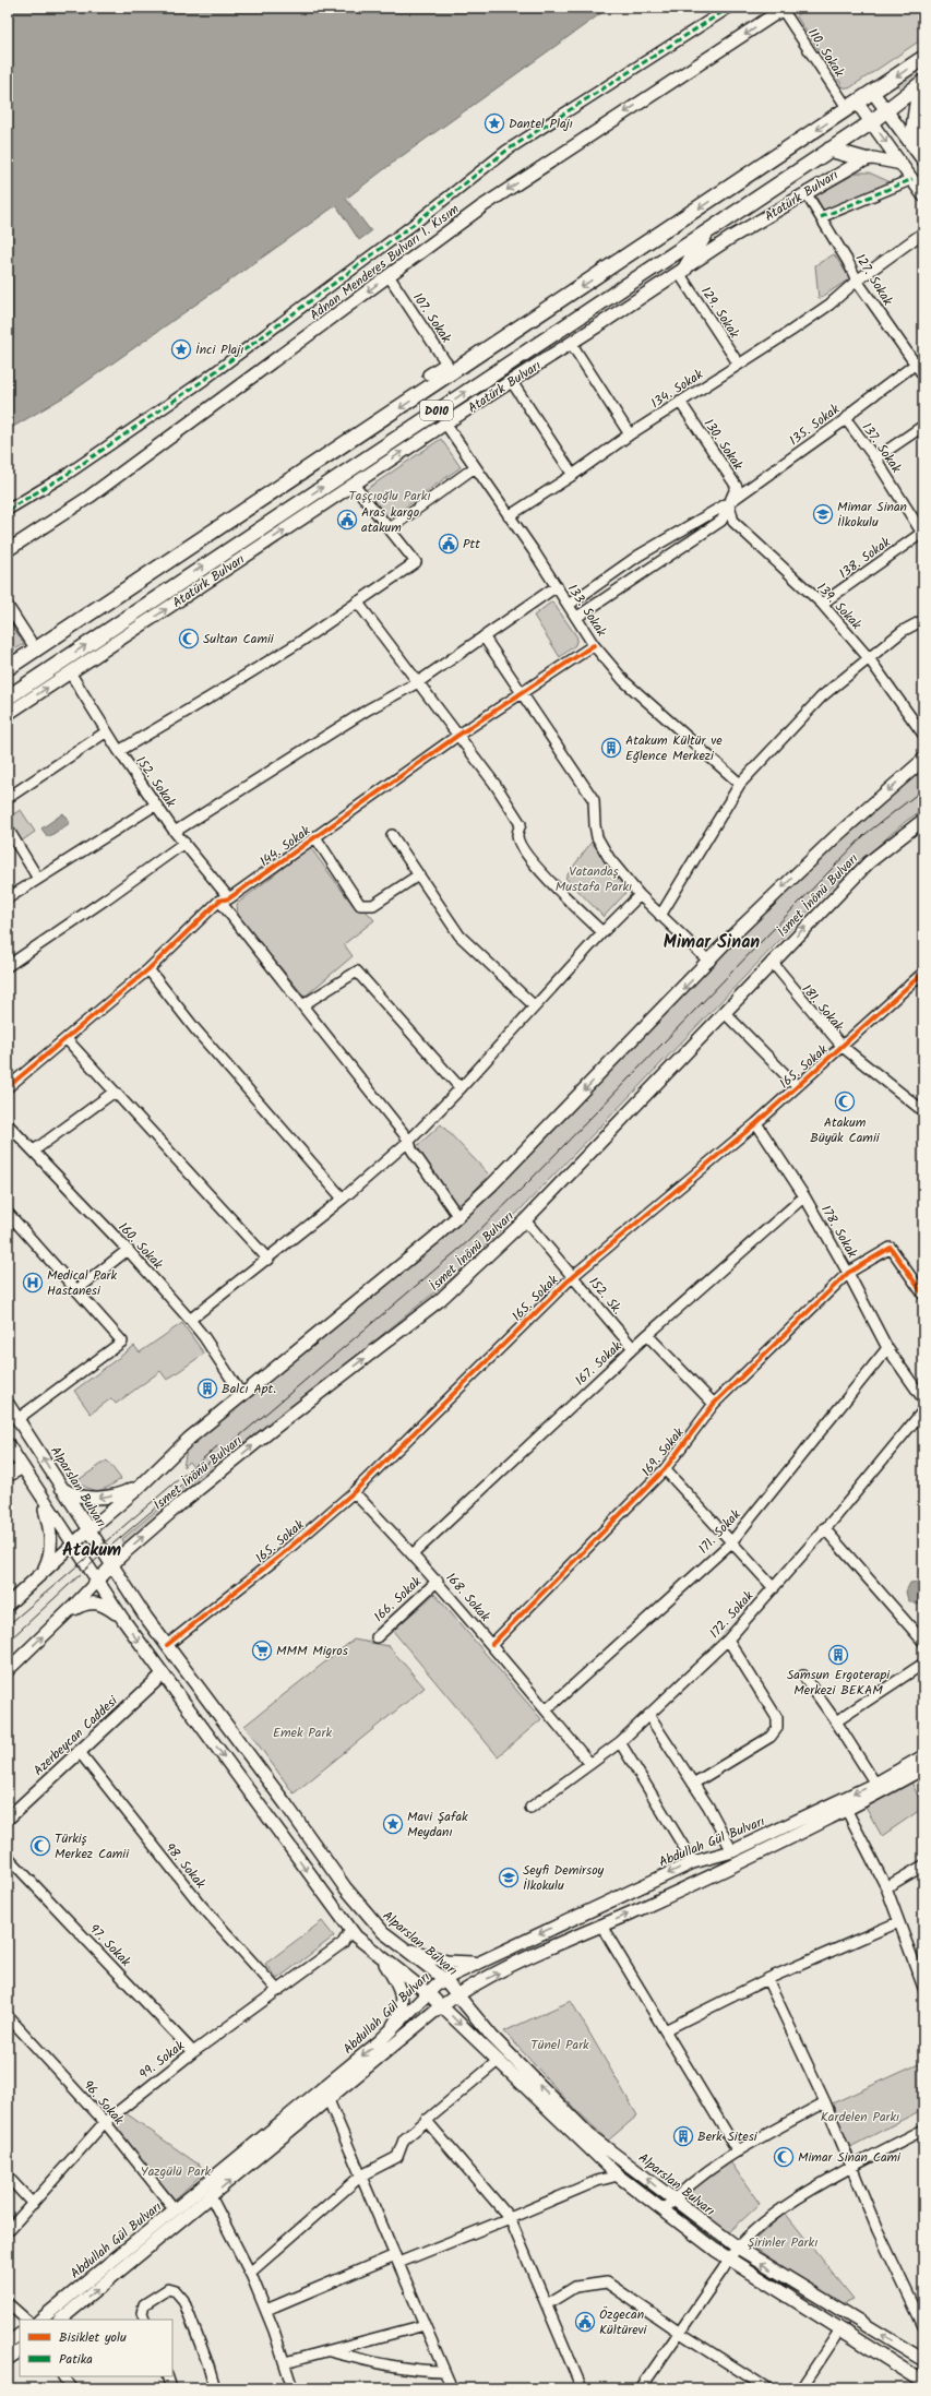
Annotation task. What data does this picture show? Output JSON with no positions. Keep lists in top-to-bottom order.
{
  "streets": {
    "highway": ["Atatürk Bulvarı", "D010"],
    "main road": [
      "Adnan Menderes Bulvarı 1. Kısım",
      "İsmet İnönü Bulvarı",
      "Alparslan Bulvarı",
      "Azerbeycan Caddesi",
      "Abdullah Gül Bulvarı"
    ],
    "street": [
      "110. Sokak",
      "127. Sokak",
      "129. Sokak",
      "107. Sokak",
      "134. Sokak",
      "135. Sokak",
      "130. Sokak",
      "137. Sokak",
      "138. Sokak",
      "139. Sokak",
      "133. Sokak",
      "152. Sokak",
      "144. Sokak",
      "181. Sokak",
      "165. Sokak",
      "178. Sokak",
      "160. Sokak",
      "152. Sk.",
      "167. Sokak",
      "169. Sokak",
      "171. Sokak",
      "168. Sokak",
      "166. Sokak",
      "172. Sokak",
      "98. Sokak",
      "97. Sokak",
      "99. Sokak",
      "96. Sokak"
    ]
  },
  "crossings": [
    ["110. Sokak", "Adnan Menderes Bulvarı 1. Kısım"],
    ["110. Sokak", "D010"],
    ["Atatürk Bulvarı", "127. Sokak"],
    ["Atatürk Bulvarı", "129. Sokak"],
    ["Atatürk Bulvarı", "D010"],
    ["Atatürk Bulvarı", "133. Sokak"],
    ["Atatürk Bulvarı", "152. Sokak"],
    ["Adnan Menderes Bulvarı 1. Kısım", "107. Sokak"],
    ["127. Sokak", "134. Sokak"],
    ["127. Sokak", "135. Sokak"],
    ["129. Sokak", "134. Sokak"],
    ["107. Sokak", "D010"],
    ["134. Sokak", "130. Sokak"],
    ["134. Sokak", "133. Sokak"],
    ["135. Sokak", "130. Sokak"],
    ["135. Sokak", "137. Sokak"],
    ["135. Sokak", "139. Sokak"],
    ["135. Sokak", "133. Sokak"],
    ["130. Sokak", "139. Sokak"],
    ["137. Sokak", "138. Sokak"],
    ["138. Sokak", "139. Sokak"],
    ["133. Sokak", "144. Sokak"],
    ["152. Sokak", "144. Sokak"],
    ["İsmet İnönü Bulvarı", "181. Sokak"],
    ["İsmet İnönü Bulvarı", "160. Sokak"],
    ["İsmet İnönü Bulvarı", "152. Sk."],
    ["İsmet İnönü Bulvarı", "Alparslan Bulvarı"],
    ["181. Sokak", "165. Sokak"],
    ["165. Sokak", "178. Sokak"],
    ["165. Sokak", "152. Sk."],
    ["165. Sokak", "Alparslan Bulvarı"],
    ["165. Sokak", "168. Sokak"],
    ["178. Sokak", "167. Sokak"],
    ["178. Sokak", "169. Sokak"],
    ["178. Sokak", "171. Sokak"],
    ["152. Sk.", "167. Sokak"],
    ["167. Sokak", "168. Sokak"],
    ["169. Sokak", "168. Sokak"],
    ["Alparslan Bulvarı", "Abdullah Gül Bulvarı"],
    ["171. Sokak", "168. Sokak"],
    ["168. Sokak", "166. Sokak"],
    ["168. Sokak", "172. Sokak"],
    ["Azerbeycan Caddesi", "98. Sokak"],
    ["Abdullah Gül Bulvarı", "96. Sokak"],
    ["98. Sokak", "99. Sokak"],
    ["97. Sokak", "99. Sokak"],
    ["99. Sokak", "96. Sokak"]
  ],
  "one_way": ["Adnan Menderes Bulvarı 1. Kısım"],
  "districts": ["Mimar Sinan", "Atakum"],
  "parks": [
    "Taşçıoğlu Parkı",
    "Vatandaş Mustafa Parkı",
    "Emek Park",
    "Tünel Park",
    "Kardelen Parkı",
    "Yazgülü Park",
    "Şirinler Parkı"
  ],
  "places": {
    "place": ["Dantel Plajı", "İnci Plajı", "Mavi Şafak Meydanı"],
    "school or university": ["Mimar Sinan İlkokulu", "Seyfi Demirsoy İlkokulu"],
    "public building": ["Aras kargo atakum", "Ptt", "Özgecan Kültürevi"],
    "mosque": [
      "Sultan Camii",
      "Atakum Büyük Camii",
      "Türkiş Merkez Camii",
      "Mimar Sinan Cami"
    ],
    "building": [
      "Atakum Kültür ve Eğlence Merkezi",
      "Balcı Apt.",
      "Samsun Ergoterapi Merkezi BEKAM",
      "Berk Sitesi"
    ],
    "hospital": ["Medical Park Hastanesi"],
    "supermarket": ["MMM Migros"]
  },
  "legend": ["Bisiklet yolu", "Patika"]
}
